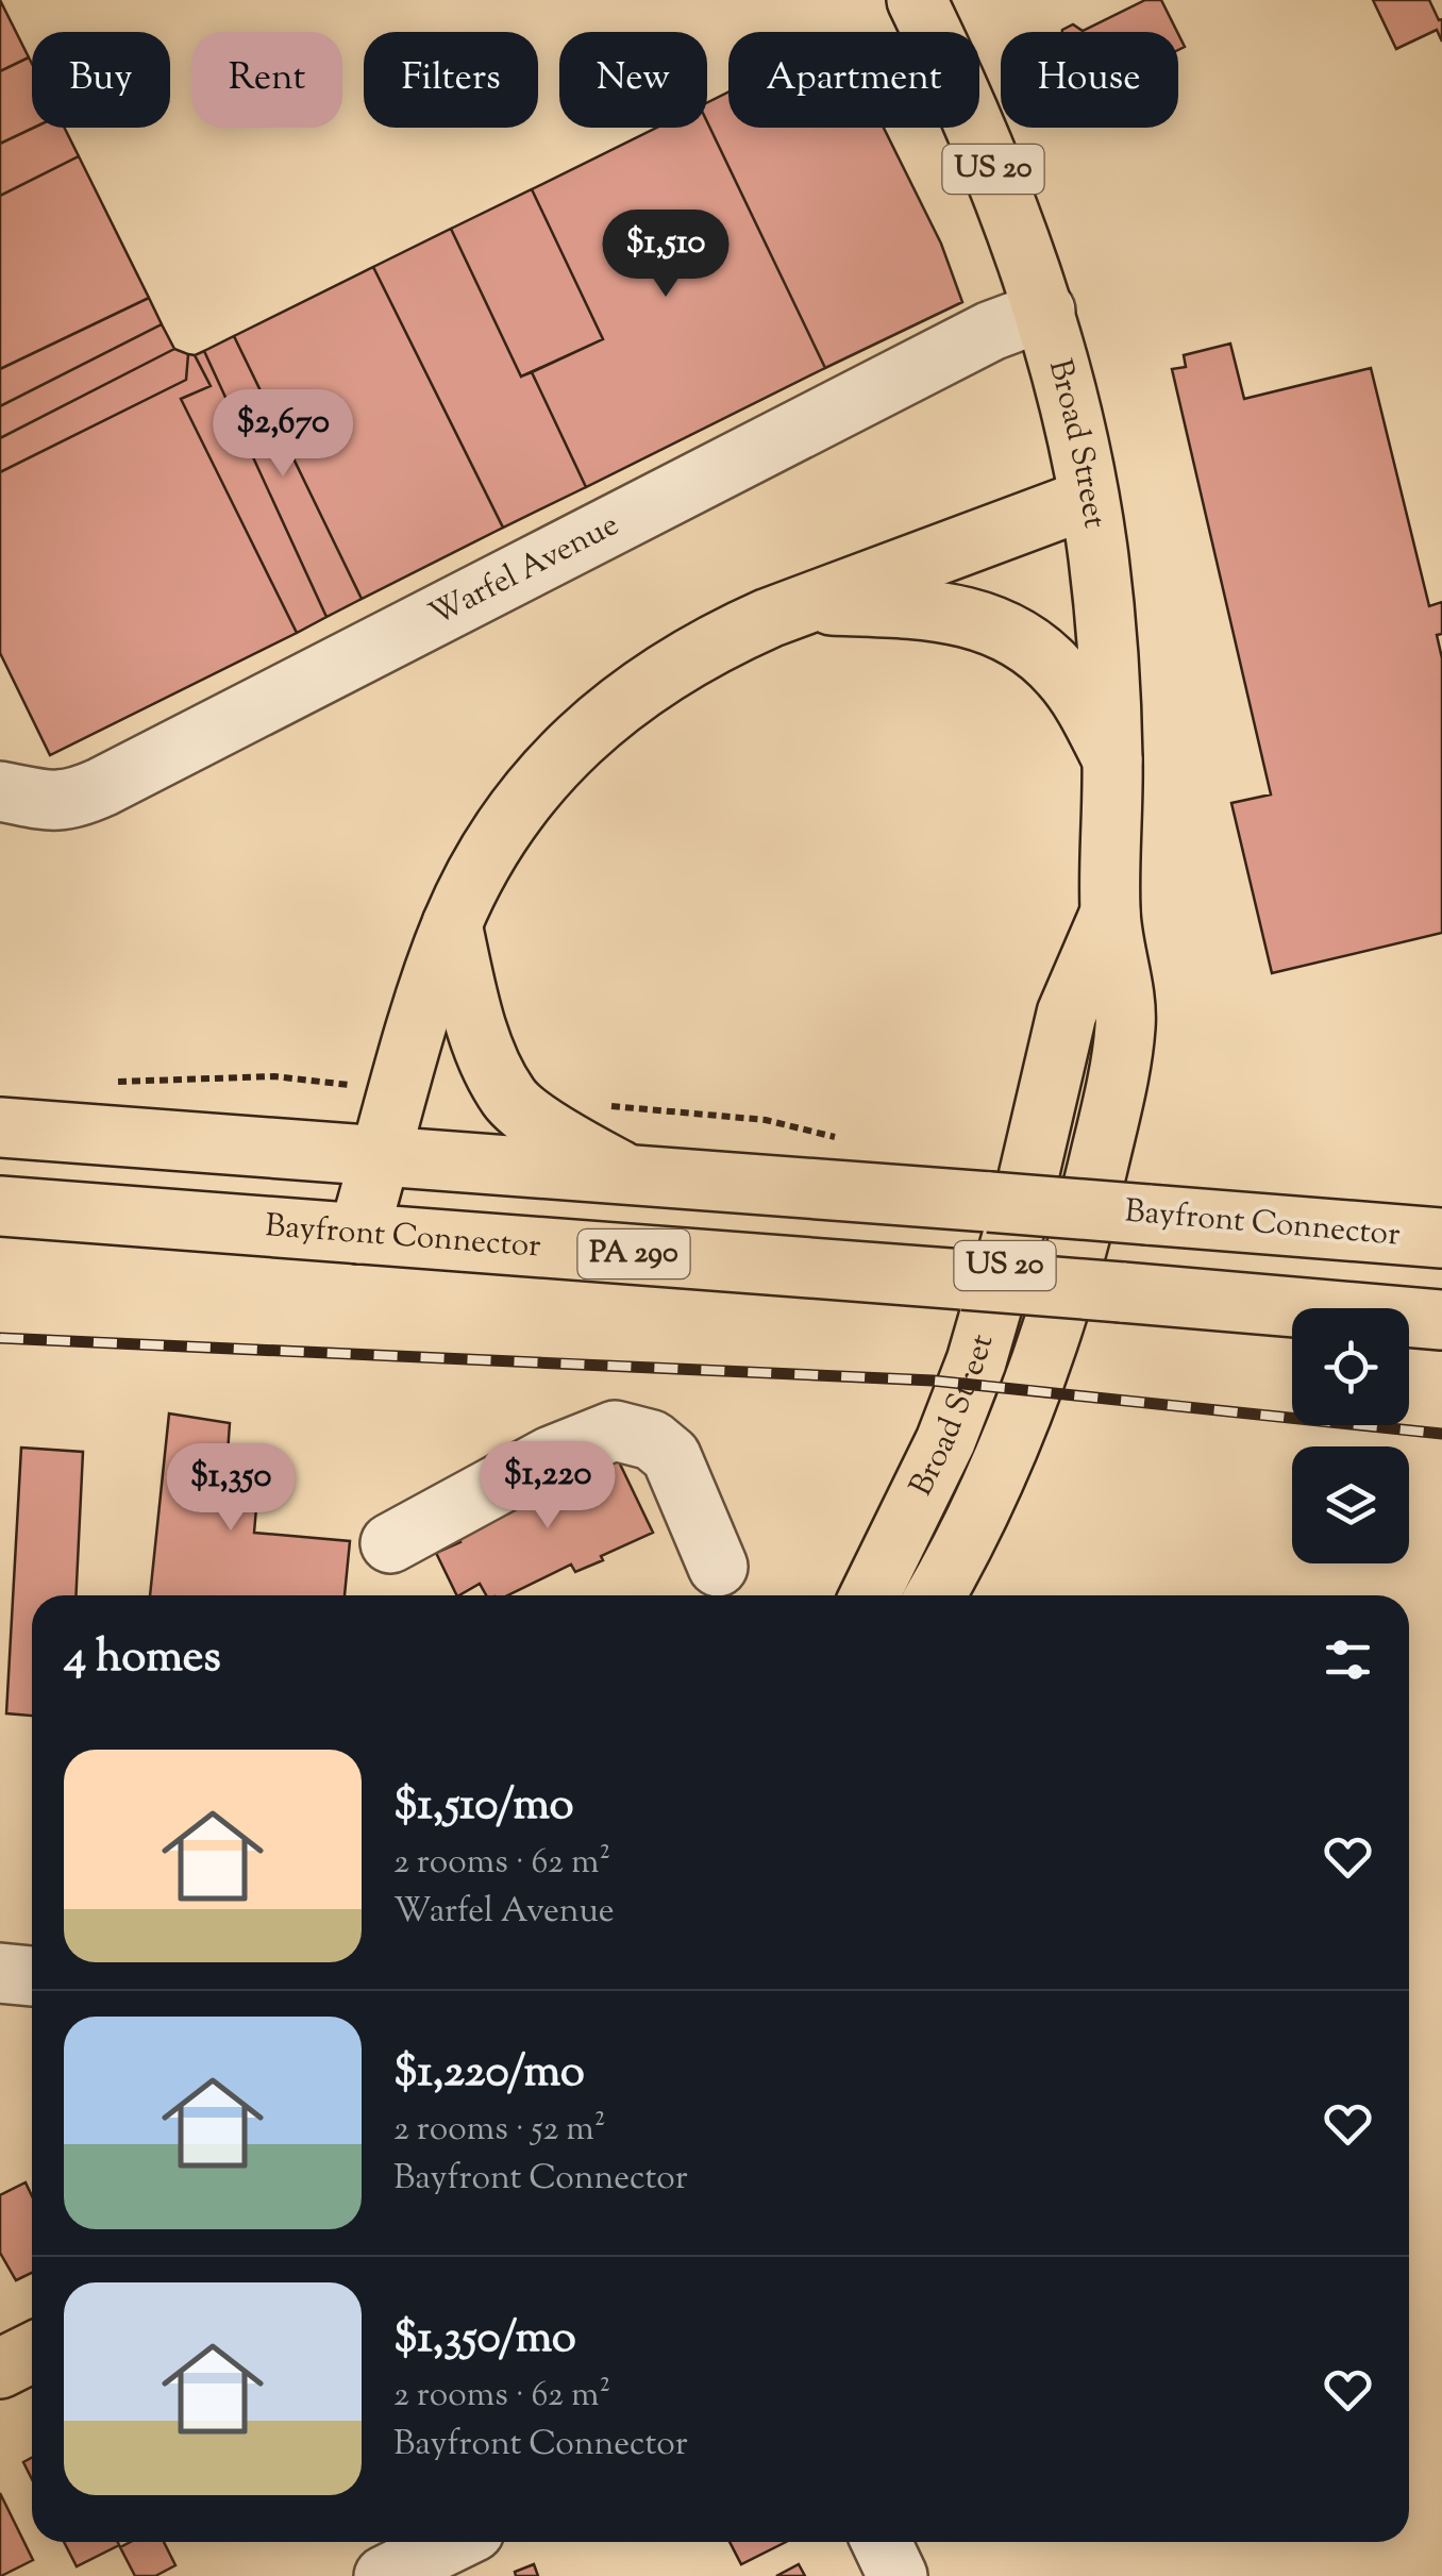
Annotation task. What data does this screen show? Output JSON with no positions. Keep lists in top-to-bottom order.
{
  "streets": {
    "main road": [
      "US 20",
      "Broad Street",
      "Bayfront Connector",
      "PA 290"
    ],
    "street": ["Warfel Avenue"]
  },
  "crossings": [
    ["Broad Street", "Warfel Avenue"]
  ],
  "page": {
    "chip": [
      "Buy",
      "Rent",
      "Filters",
      "New",
      "Apartment",
      "House"
    ],
    "price": [
      "$1,510",
      "$2,670",
      "$1,220",
      "$1,350"
    ],
    "heading": "4 homes",
    "list": [
      {
        "name": "$1,510/mo",
        "note": "2 rooms · 62 m² · Warfel Avenue"
      },
      {
        "name": "$1,220/mo",
        "note": "2 rooms · 52 m² · Bayfront Connector"
      },
      {
        "name": "$1,350/mo",
        "note": "2 rooms · 62 m² · Bayfront Connector"
      }
    ]
  }
}
